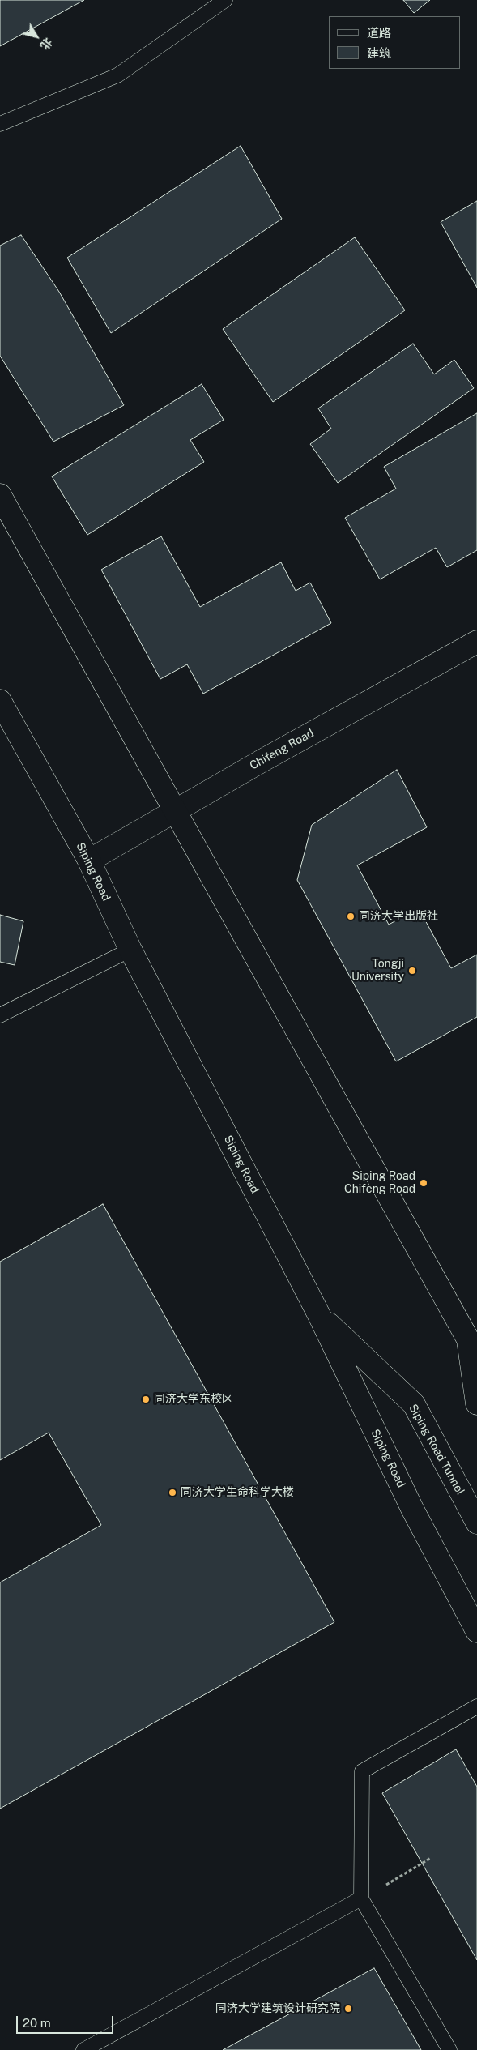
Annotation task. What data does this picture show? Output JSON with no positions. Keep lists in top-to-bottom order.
{
  "streets": {
    "main road": ["Chifeng Road", "Siping Road", "Siping Road Tunnel"]
  },
  "crossings": [
    ["Chifeng Road", "Siping Road"],
    ["Siping Road", "Siping Road Tunnel"]
  ],
  "places": [
    "同济大学出版社",
    "Tongji University",
    "Siping Road Chifeng Road",
    "同济大学东校区",
    "同济大学生命科学大楼",
    "同济大学建筑设计研究院"
  ],
  "legend": ["道路", "建筑"],
  "scale_bar": "20 m",
  "north": "bottom right"
}
